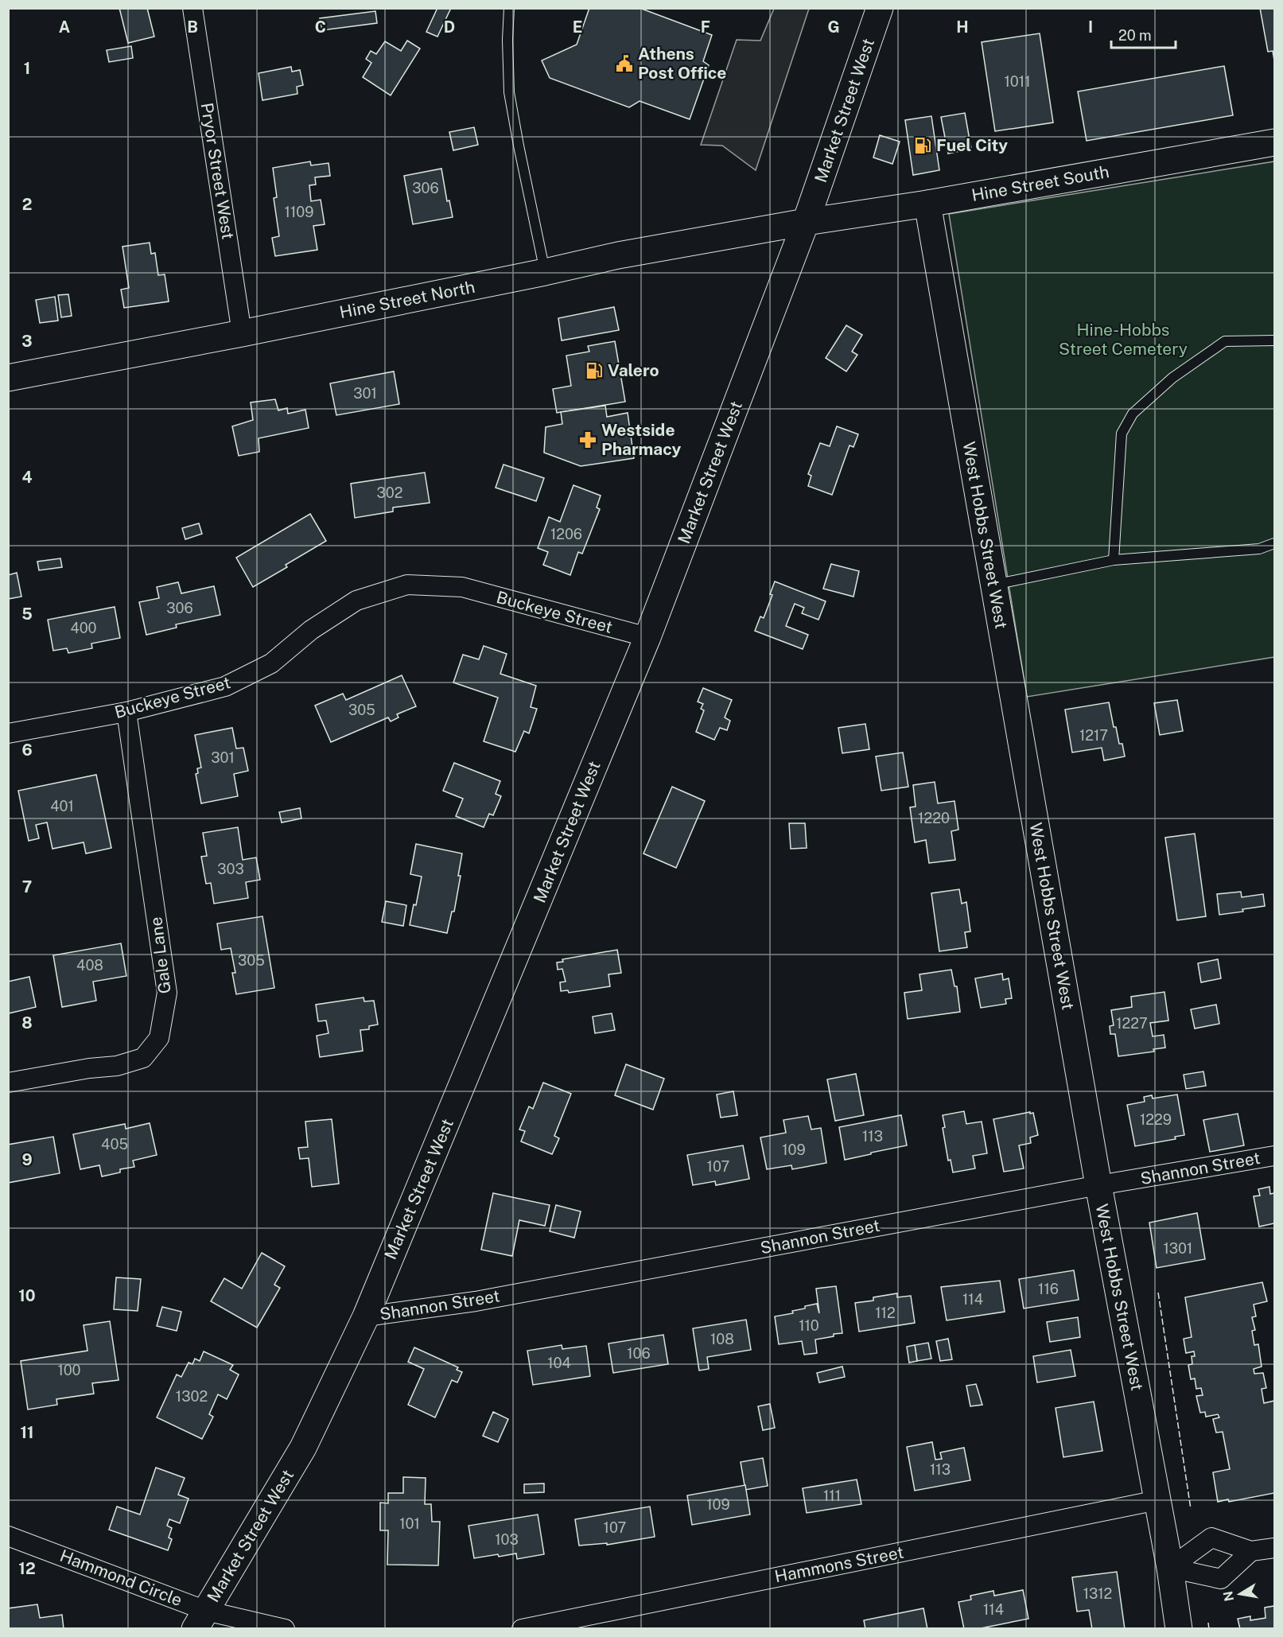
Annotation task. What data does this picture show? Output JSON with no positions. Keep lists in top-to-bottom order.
{
  "streets": {
    "street": [
      "Market Street West",
      "Pryor Street West",
      "Hine Street South",
      "Hine Street North",
      "West Hobbs Street West",
      "Buckeye Street",
      "Gale Lane",
      "Shannon Street",
      "Hammons Street",
      "Hammond Circle"
    ]
  },
  "crossings": [
    ["Market Street West", "Hine Street South"],
    ["Market Street West", "Hine Street North"],
    ["Market Street West", "Buckeye Street"],
    ["Market Street West", "Shannon Street"],
    ["Market Street West", "Hammond Circle"],
    ["Pryor Street West", "Hine Street North"],
    ["Hine Street South", "Hine Street North"],
    ["Hine Street South", "West Hobbs Street West"],
    ["West Hobbs Street West", "Shannon Street"],
    ["West Hobbs Street West", "Hammons Street"],
    ["Buckeye Street", "Gale Lane"]
  ],
  "parks": ["Hine-Hobbs Street Cemetery"],
  "places": {
    "public building": ["Athens Post Office"],
    "fuel station": ["Fuel City", "Valero"],
    "pharmacy": ["Westside Pharmacy"]
  },
  "house_numbers": [
    "1011",
    "306",
    "1109",
    "301",
    "302",
    "1206",
    "306",
    "400",
    "305",
    "1217",
    "301",
    "401",
    "1220",
    "303",
    "305",
    "408",
    "1227",
    "1229",
    "113",
    "405",
    "109",
    "107",
    "1301",
    "116",
    "114",
    "112",
    "110",
    "108",
    "106",
    "104",
    "100",
    "1302",
    "113",
    "111",
    "109",
    "101",
    "107",
    "103",
    "1312",
    "114"
  ],
  "scale_bar": "20 m",
  "north": "left",
  "grid": {
    "columns": [
      "A",
      "B",
      "C",
      "D",
      "E",
      "F",
      "G",
      "H",
      "I"
    ],
    "rows": [
      "1",
      "2",
      "3",
      "4",
      "5",
      "6",
      "7",
      "8",
      "9",
      "10",
      "11",
      "12"
    ]
  }
}
